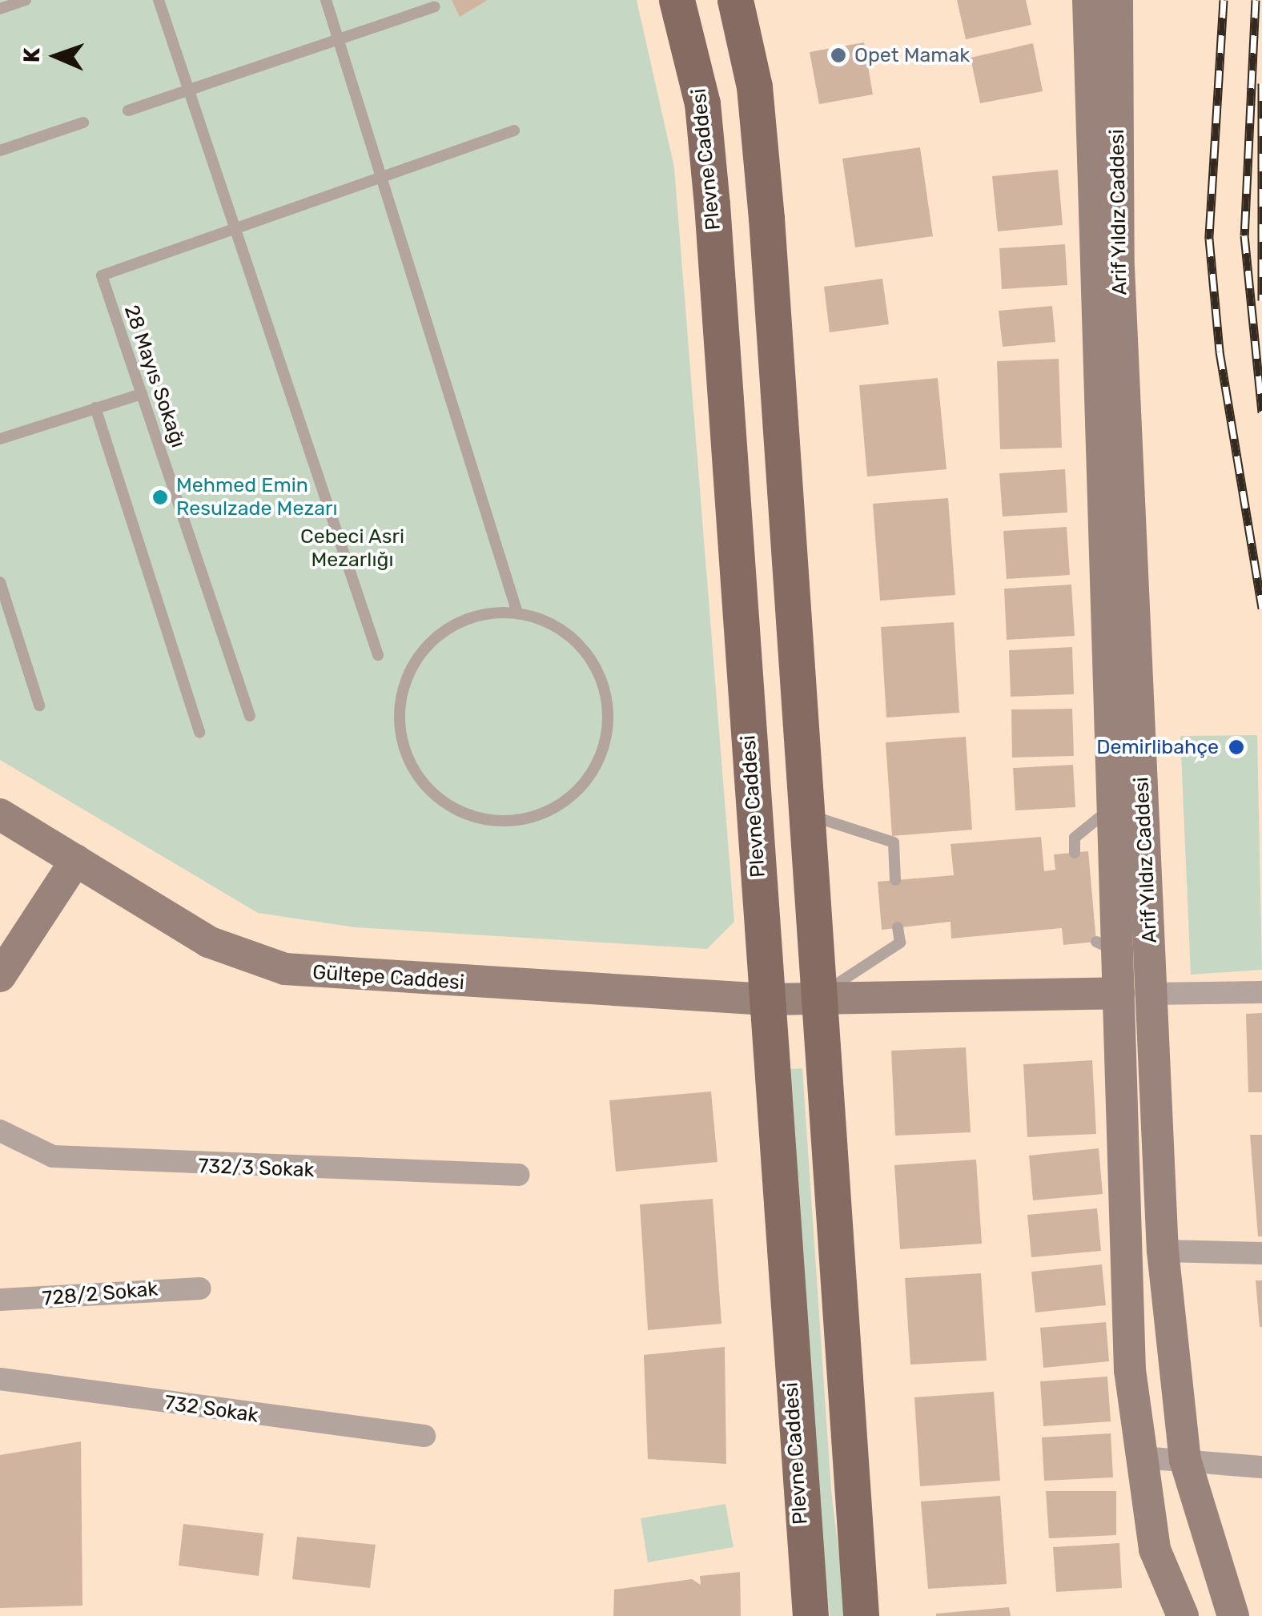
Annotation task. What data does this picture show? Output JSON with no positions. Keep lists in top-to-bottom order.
{
  "streets": {
    "main road": ["Plevne Caddesi", "Arif Yıldız Caddesi", "Gültepe Caddesi"],
    "street": ["732/3 Sokak", "728/2 Sokak", "732 Sokak"],
    "lane": ["28 Mayıs Sokağı"]
  },
  "crossings": [
    ["Plevne Caddesi", "Gültepe Caddesi"],
    ["Arif Yıldız Caddesi", "Gültepe Caddesi"]
  ],
  "parks": ["Cebeci Asri Mezarlığı"],
  "places": ["Opet Mamak", "Mehmed Emin Resulzade Mezarı", "Demirlibahçe"],
  "north": "left"
}
